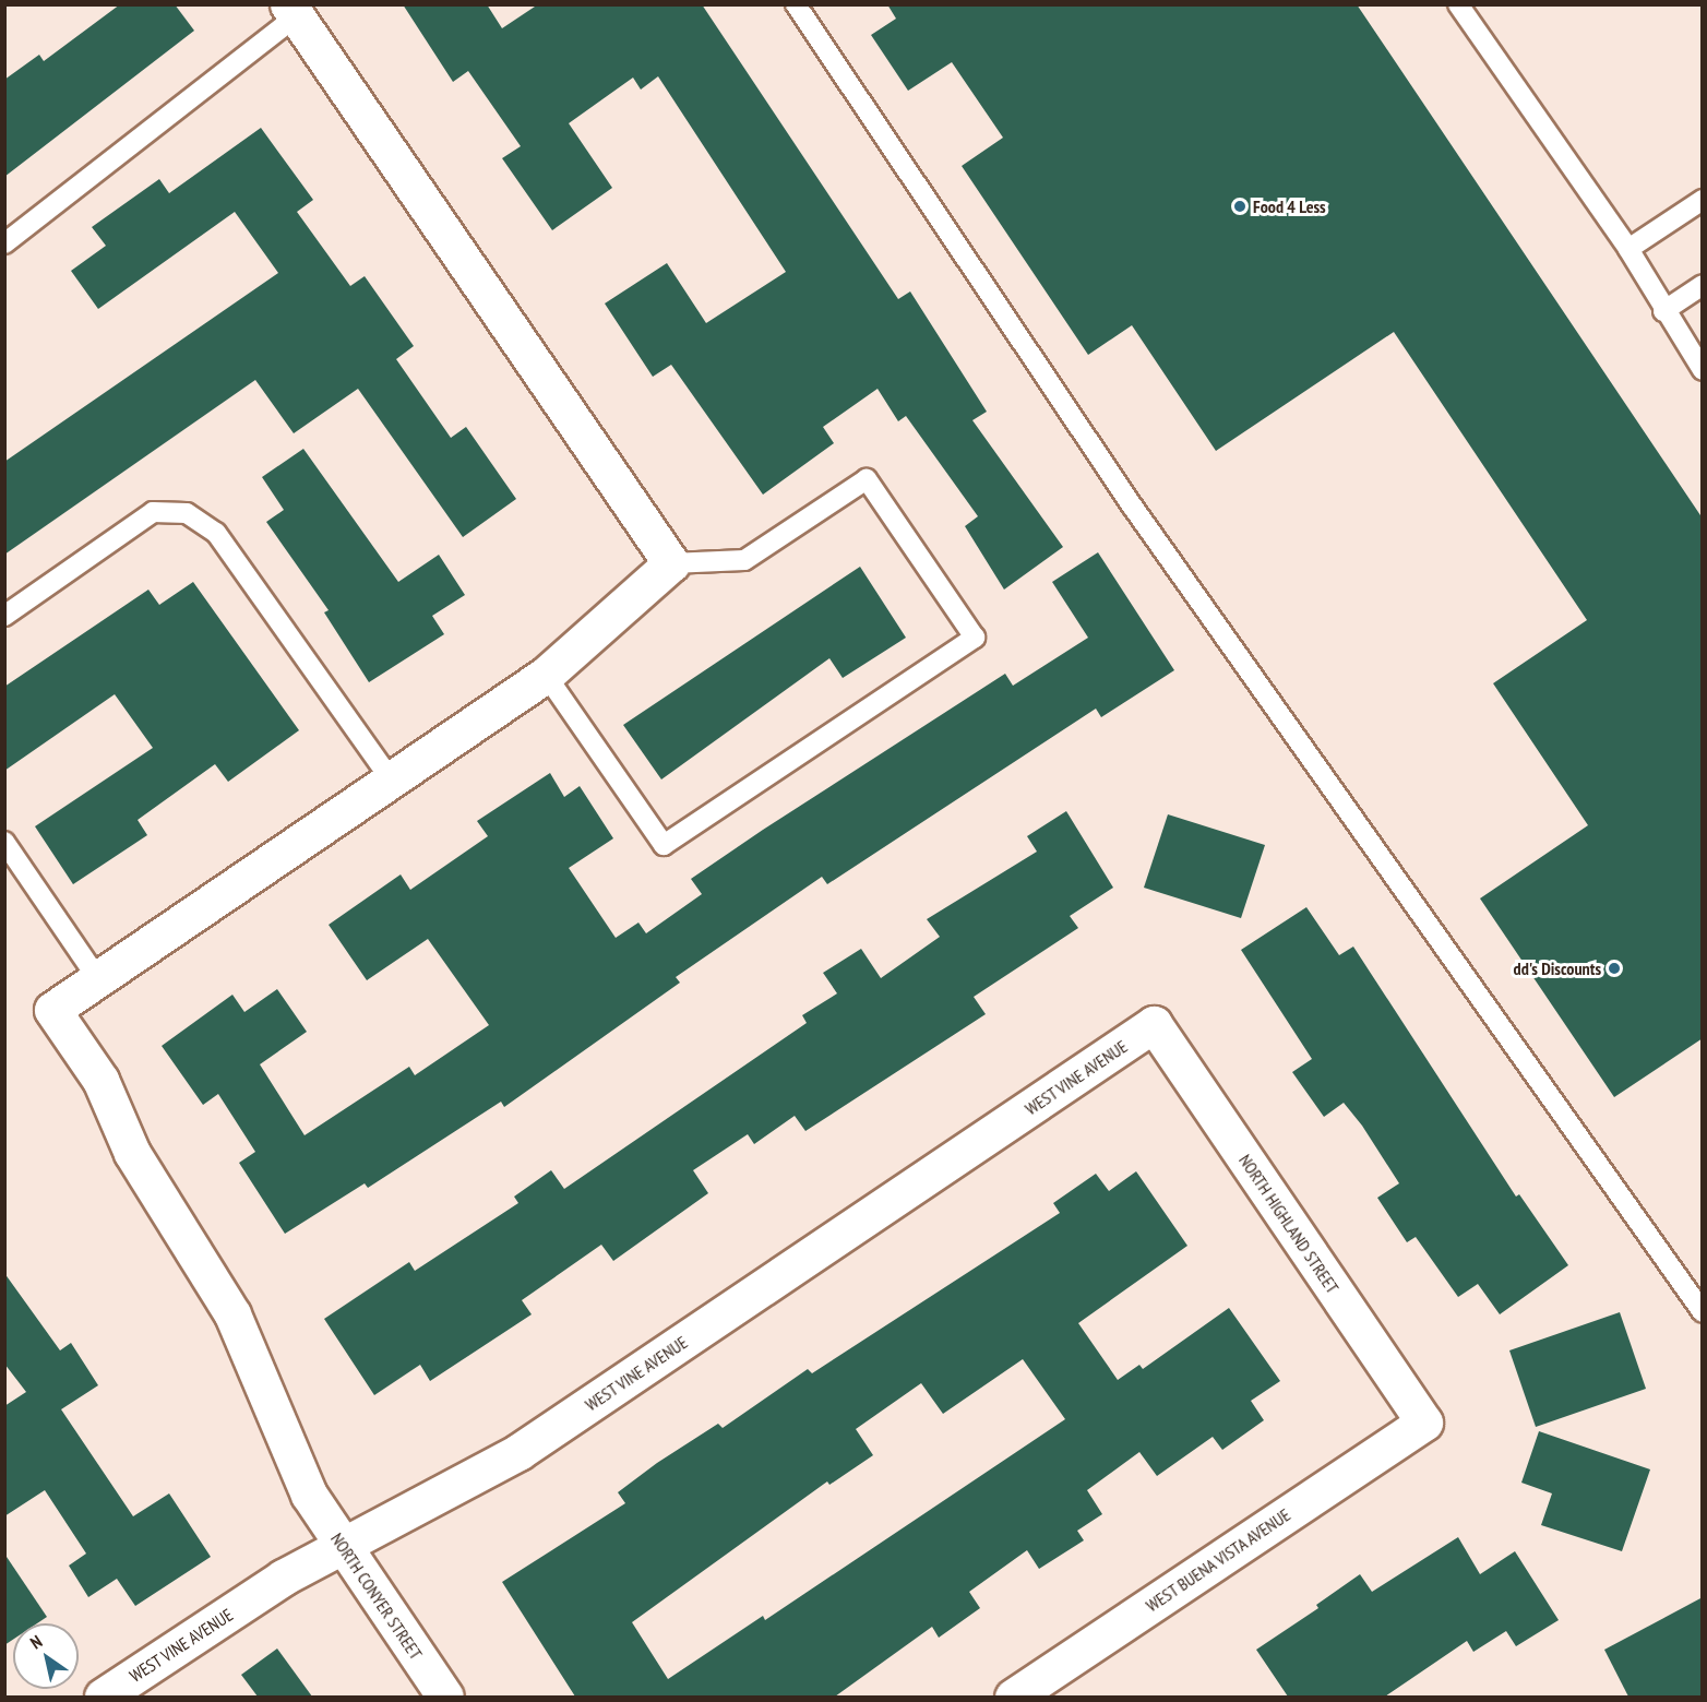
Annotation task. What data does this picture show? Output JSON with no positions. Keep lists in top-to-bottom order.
{
  "streets": {
    "street": [
      "WEST VINE AVENUE",
      "NORTH HIGHLAND STREET",
      "WEST BUENA VISTA AVENUE",
      "NORTH CONYER STREET"
    ]
  },
  "crossings": [
    ["WEST VINE AVENUE", "NORTH HIGHLAND STREET"],
    ["WEST VINE AVENUE", "NORTH CONYER STREET"],
    ["NORTH HIGHLAND STREET", "WEST BUENA VISTA AVENUE"]
  ],
  "places": ["Food 4 Less", "dd's Discounts"],
  "north": "top left"
}
